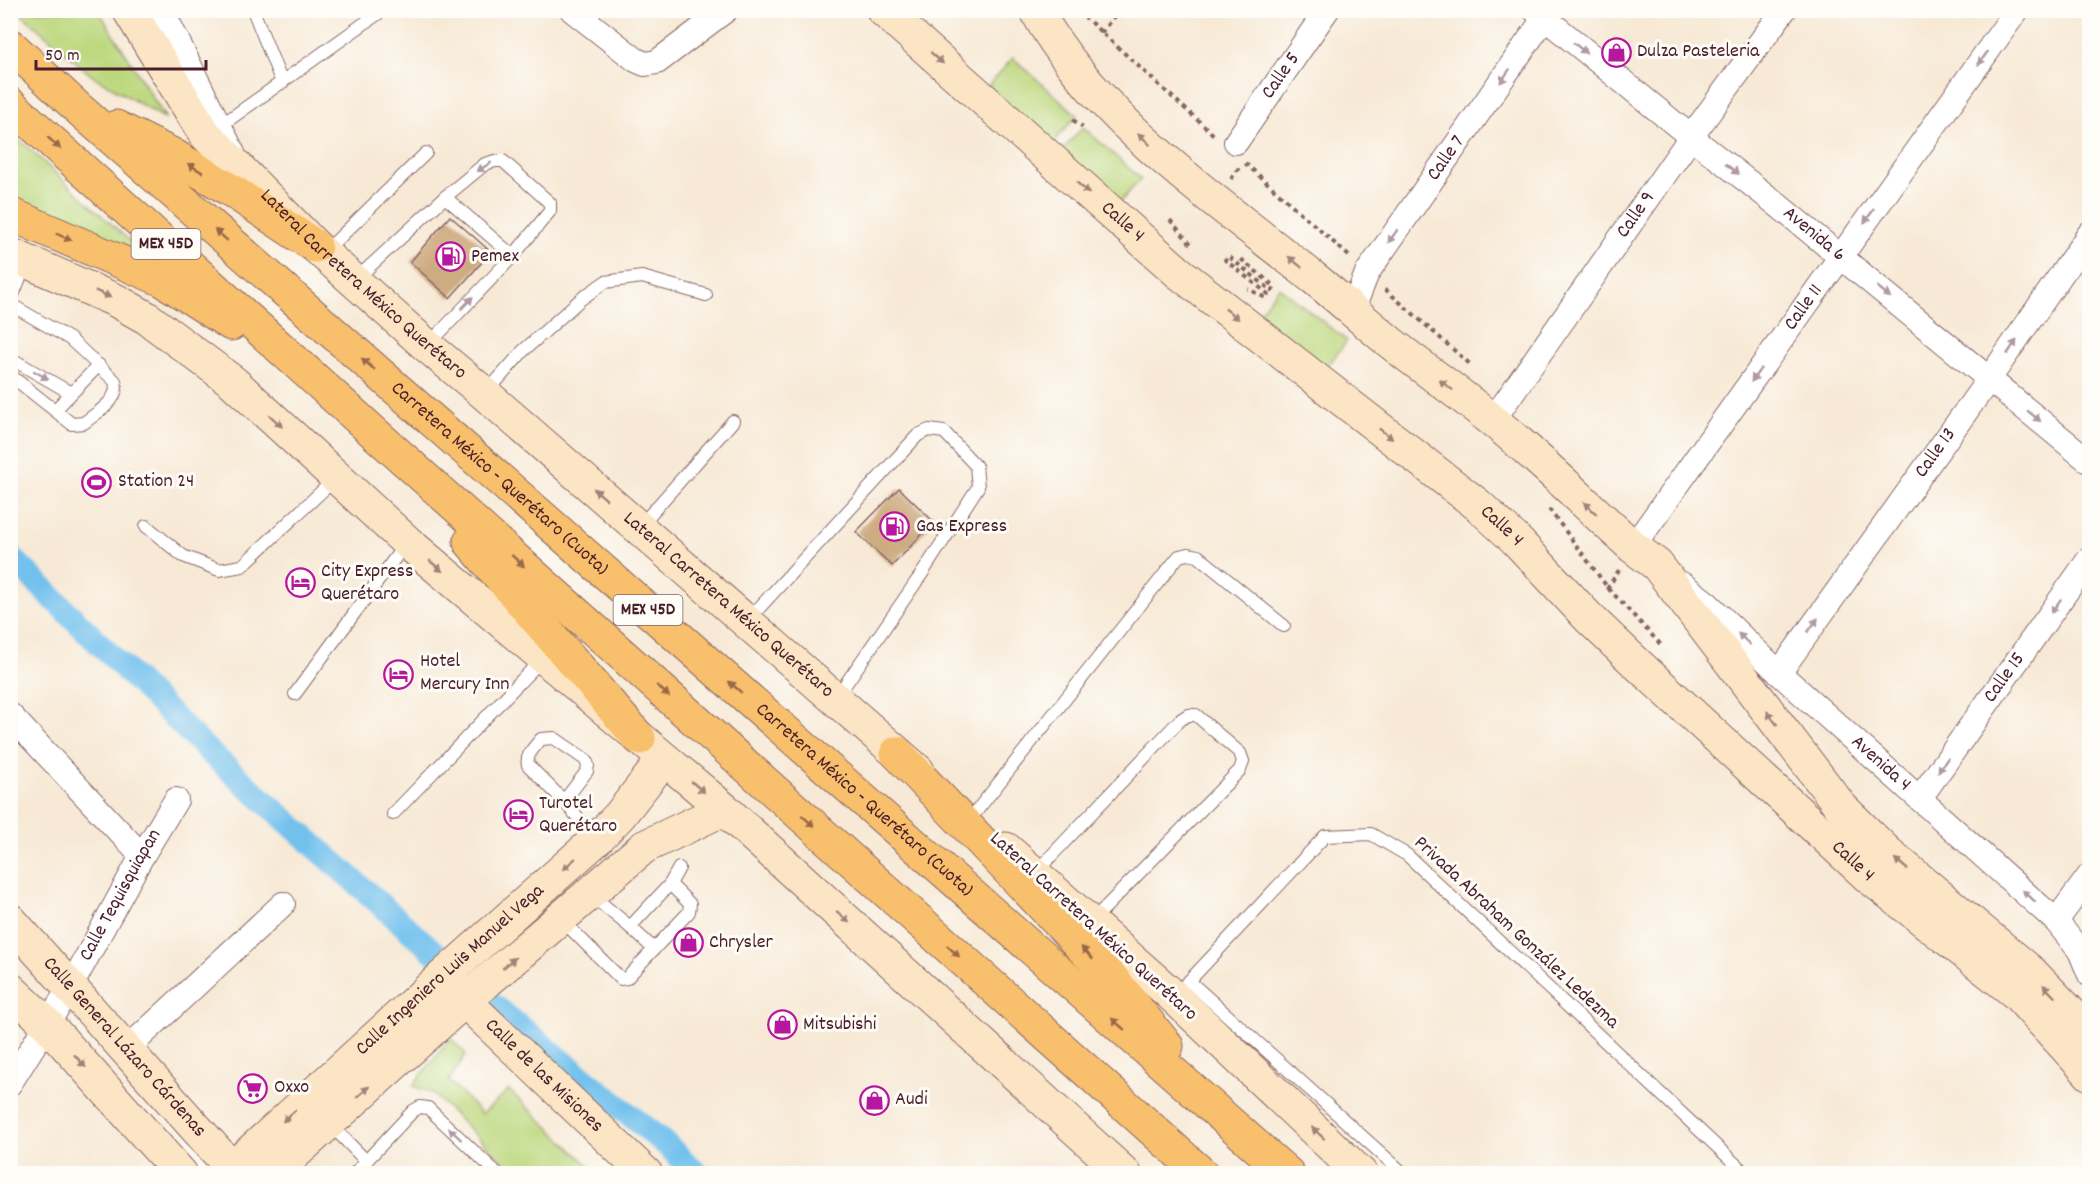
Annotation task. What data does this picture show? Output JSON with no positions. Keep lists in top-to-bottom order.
{
  "streets": {
    "highway": ["MEX 45D", "Carretera México - Querétaro (Cuota)"],
    "main road": [
      "Calle 4",
      "Lateral Carretera México Querétaro",
      "Calle Ingeniero Luis Manuel Vega",
      "Calle General Lázaro Cárdenas",
      "Calle de las Misiones"
    ],
    "street": [
      "Calle 5",
      "Calle 7",
      "Calle 9",
      "Avenida 6",
      "Calle 11",
      "Calle 13",
      "Calle 15",
      "Avenida 4",
      "Calle Tequisquiapan"
    ],
    "lane": ["Privada Abraham González Ledezma"]
  },
  "crossings": [
    ["Calle 7", "Calle 4"],
    ["Calle 7", "Avenida 6"],
    ["Calle 9", "Calle 4"],
    ["Calle 9", "Avenida 6"],
    ["Calle 4", "Calle 11"],
    ["Calle 4", "Avenida 4"],
    ["Avenida 6", "Calle 11"],
    ["Avenida 6", "Calle 13"],
    ["Lateral Carretera México Querétaro", "Privada Abraham González Ledezma"],
    ["Calle 11", "Avenida 4"],
    ["Calle 13", "Avenida 4"],
    ["Calle 15", "Avenida 4"],
    ["Calle Tequisquiapan", "Calle General Lázaro Cárdenas"],
    ["Calle Ingeniero Luis Manuel Vega", "Calle General Lázaro Cárdenas"],
    ["Calle Ingeniero Luis Manuel Vega", "Calle de las Misiones"]
  ],
  "one_way": [
    "Calle 7",
    "Avenida 6",
    "Calle 11",
    "Calle 13",
    "Calle 15",
    "Avenida 4"
  ],
  "places": {
    "shop": [
      "Dulza Pasteleria",
      "Chrysler",
      "Mitsubishi",
      "Audi"
    ],
    "fuel station": ["Pemex", "Gas Express"],
    "sports": ["Station 24"],
    "hotel": ["City Express Querétaro", "Hotel Mercury Inn", "Turotel Querétaro"],
    "supermarket": ["Oxxo"]
  },
  "scale_bar": "50 m"
}
